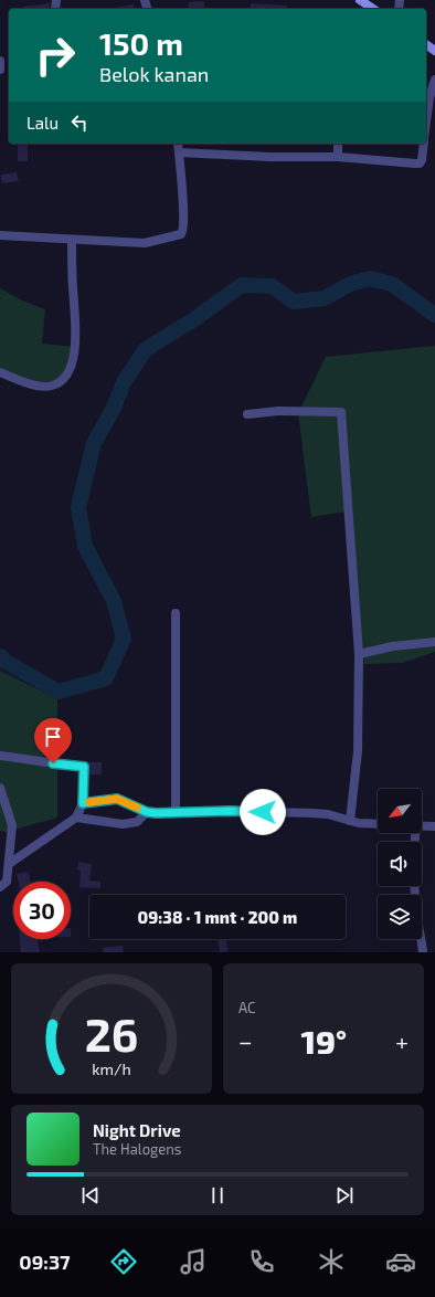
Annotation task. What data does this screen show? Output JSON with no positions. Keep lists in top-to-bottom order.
{
  "north": "bottom left",
  "page": {
    "turn": ["150 m", "Belok kanan"],
    "then": "Lalu",
    "limit": "30",
    "trip": "09:38 · 1 mnt · 200 m",
    "tile": "AC",
    "heat": ["−", "19°", "+"],
    "song": ["Night Drive", "The Halogens"],
    "tabs": "09:37",
    "gauge": ["26", "km/h"]
  }
}
